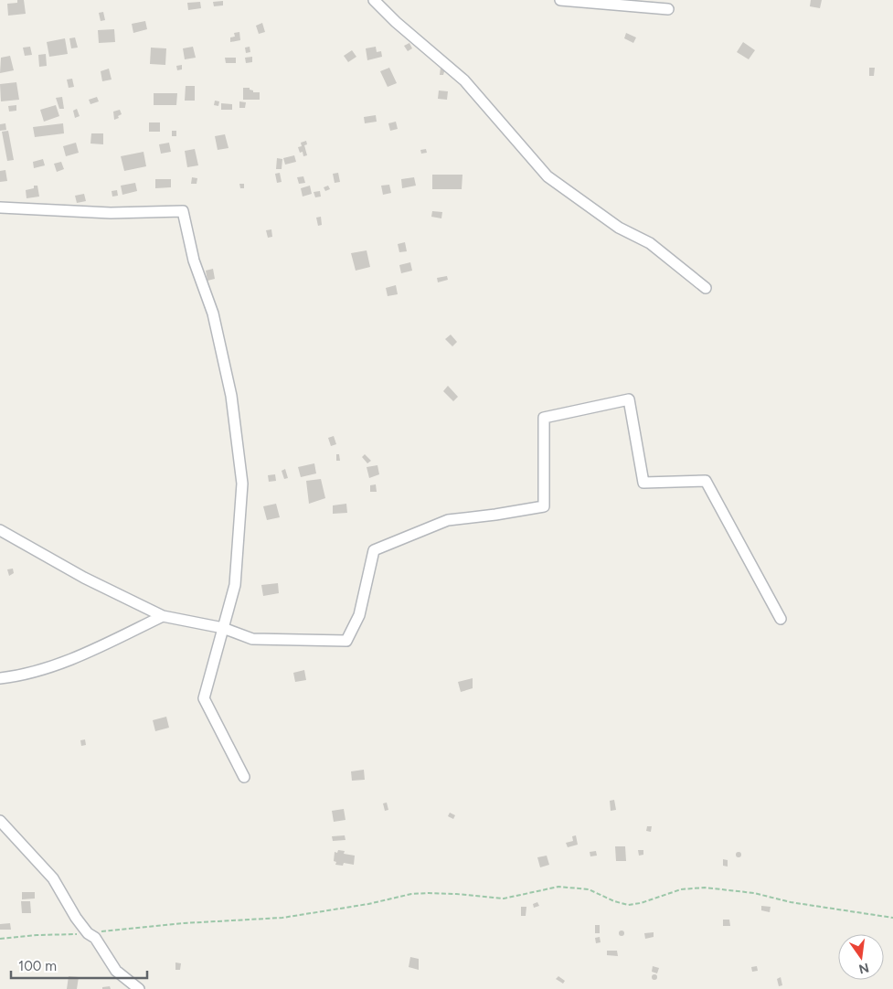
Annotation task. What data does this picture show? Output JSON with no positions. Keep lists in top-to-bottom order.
{
  "scale_bar": "100 m",
  "north": "bottom"
}
